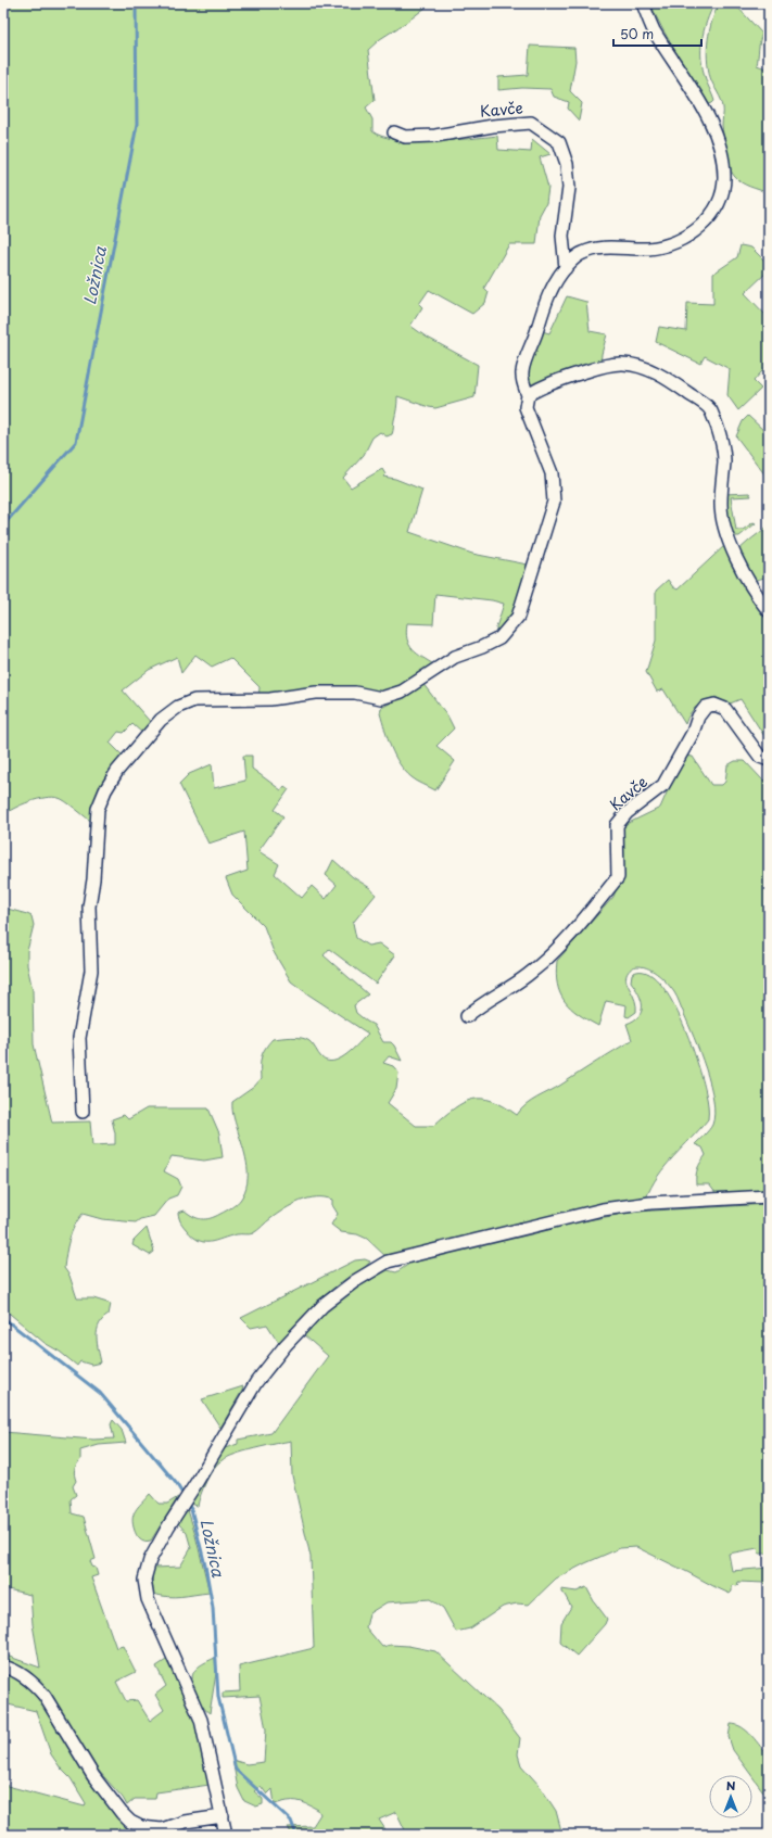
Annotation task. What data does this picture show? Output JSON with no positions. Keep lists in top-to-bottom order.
{
  "streets": {
    "street": ["Kavče"]
  },
  "water": ["Ložnica"],
  "scale_bar": "50 m",
  "north": "top"
}
